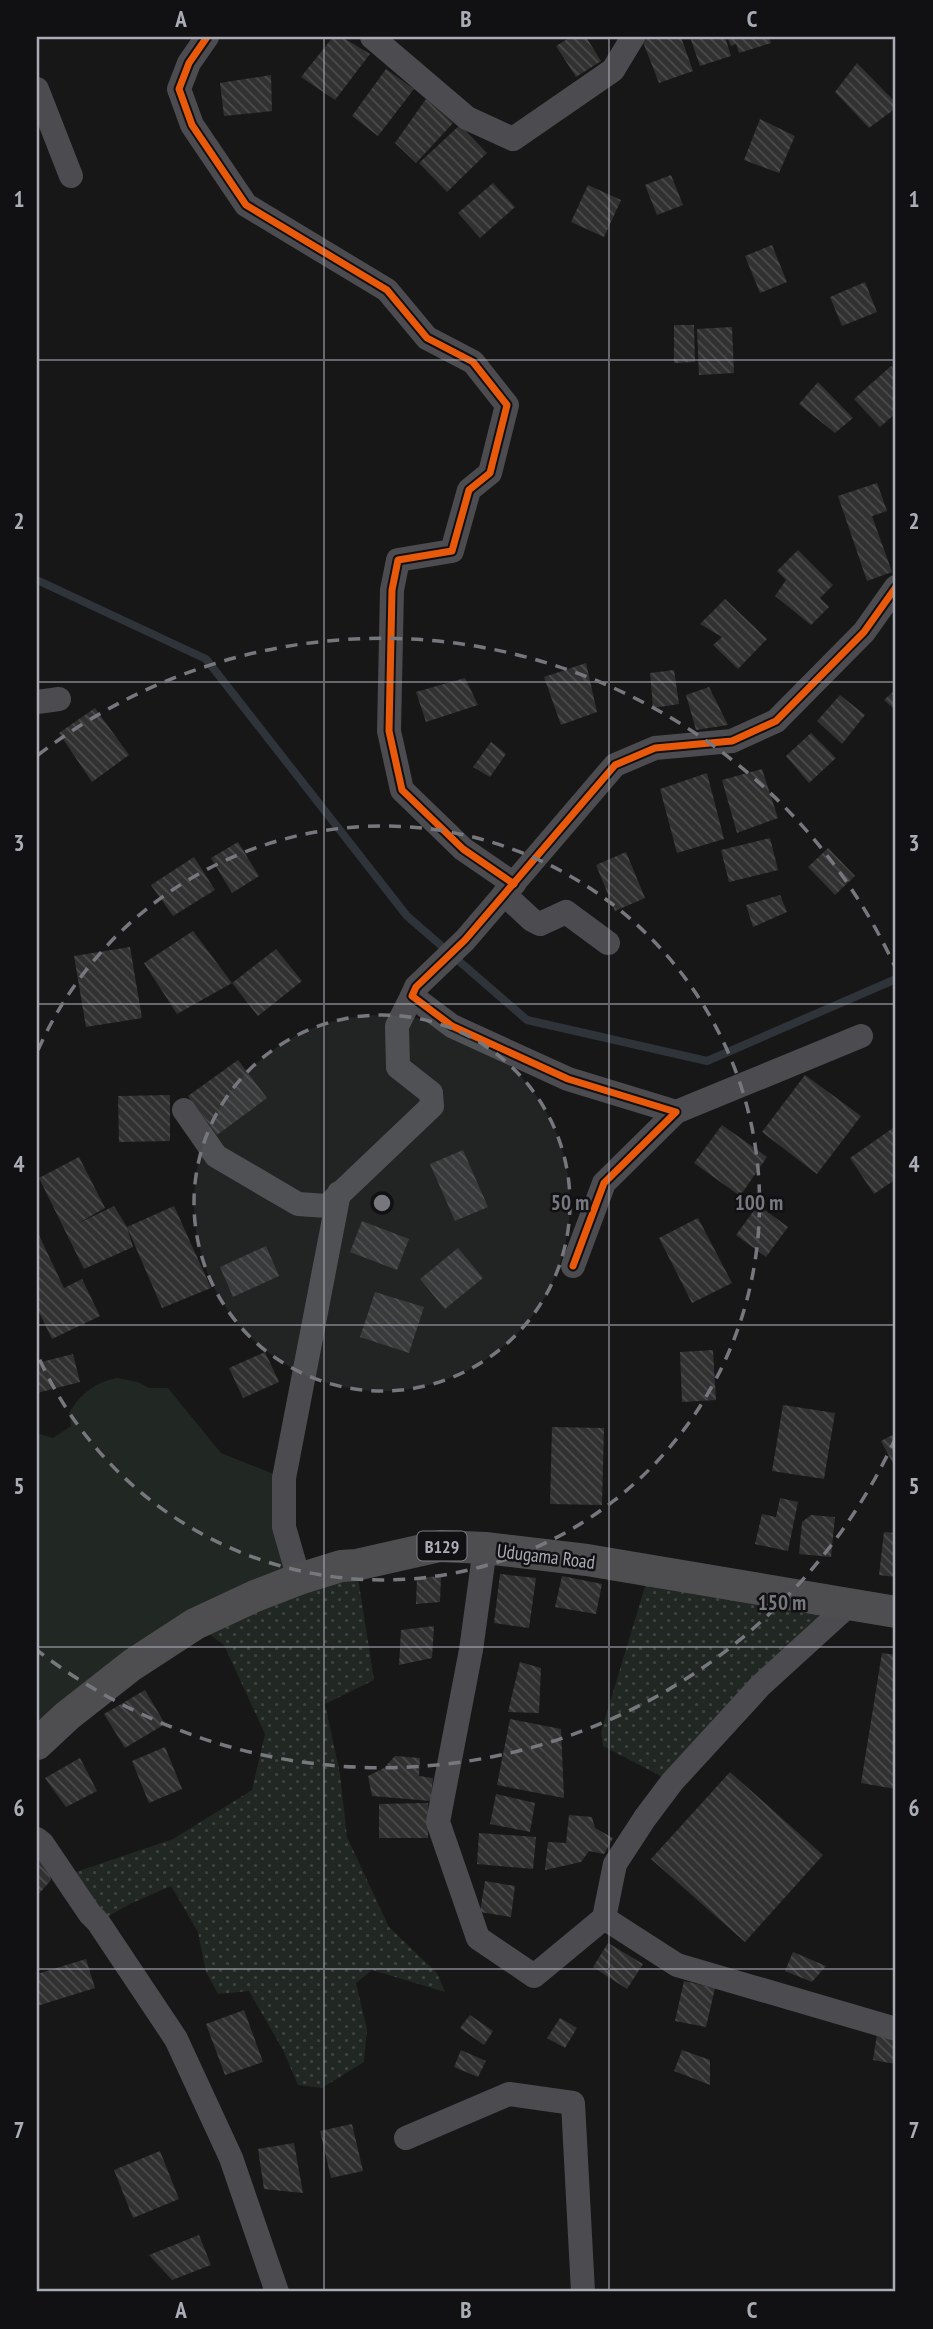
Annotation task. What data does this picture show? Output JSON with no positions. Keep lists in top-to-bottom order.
{
  "streets": {
    "main road": ["B129", "Udugama Road"]
  },
  "grid": {
    "columns": ["A", "B", "C"],
    "rows": [
      "1",
      "2",
      "3",
      "4",
      "5",
      "6",
      "7"
    ]
  },
  "rings": ["50 m", "100 m", "150 m"]
}
